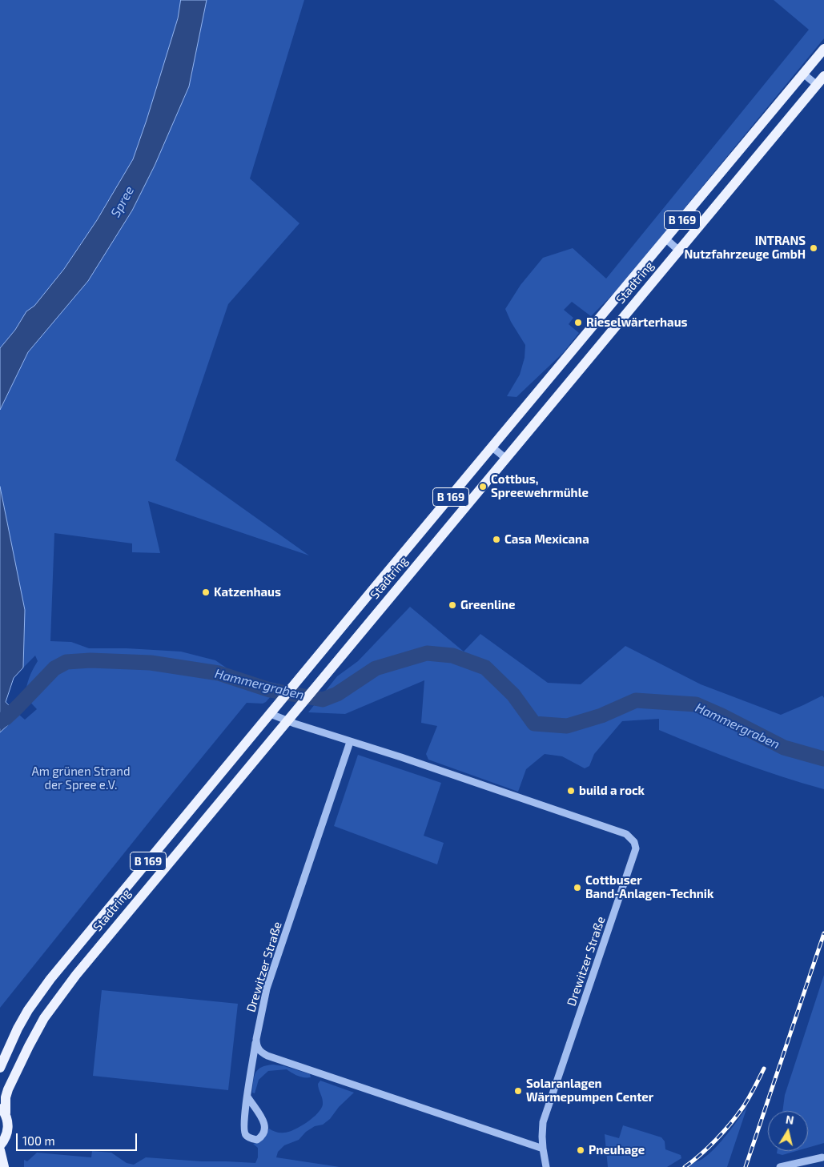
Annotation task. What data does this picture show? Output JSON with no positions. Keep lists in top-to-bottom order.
{
  "streets": {
    "main road": ["B 169", "Stadtring"],
    "street": ["Drewitzer Straße"]
  },
  "crossings": [
    ["Stadtring", "Drewitzer Straße"]
  ],
  "water": ["Spree", "Hammergraben"],
  "parks": ["Am grünen Strand der Spree e.V."],
  "places": [
    "INTRANS Nutzfahrzeuge GmbH",
    "Rieselwärterhaus",
    "Cottbus, Spreewehrmühle",
    "Casa Mexicana",
    "Katzenhaus",
    "Greenline",
    "build a rock",
    "Cottbuser Band-Anlagen-Technik",
    "Solaranlagen Wärmepumpen Center",
    "Pneuhage"
  ],
  "scale_bar": "100 m",
  "north": "top"
}
